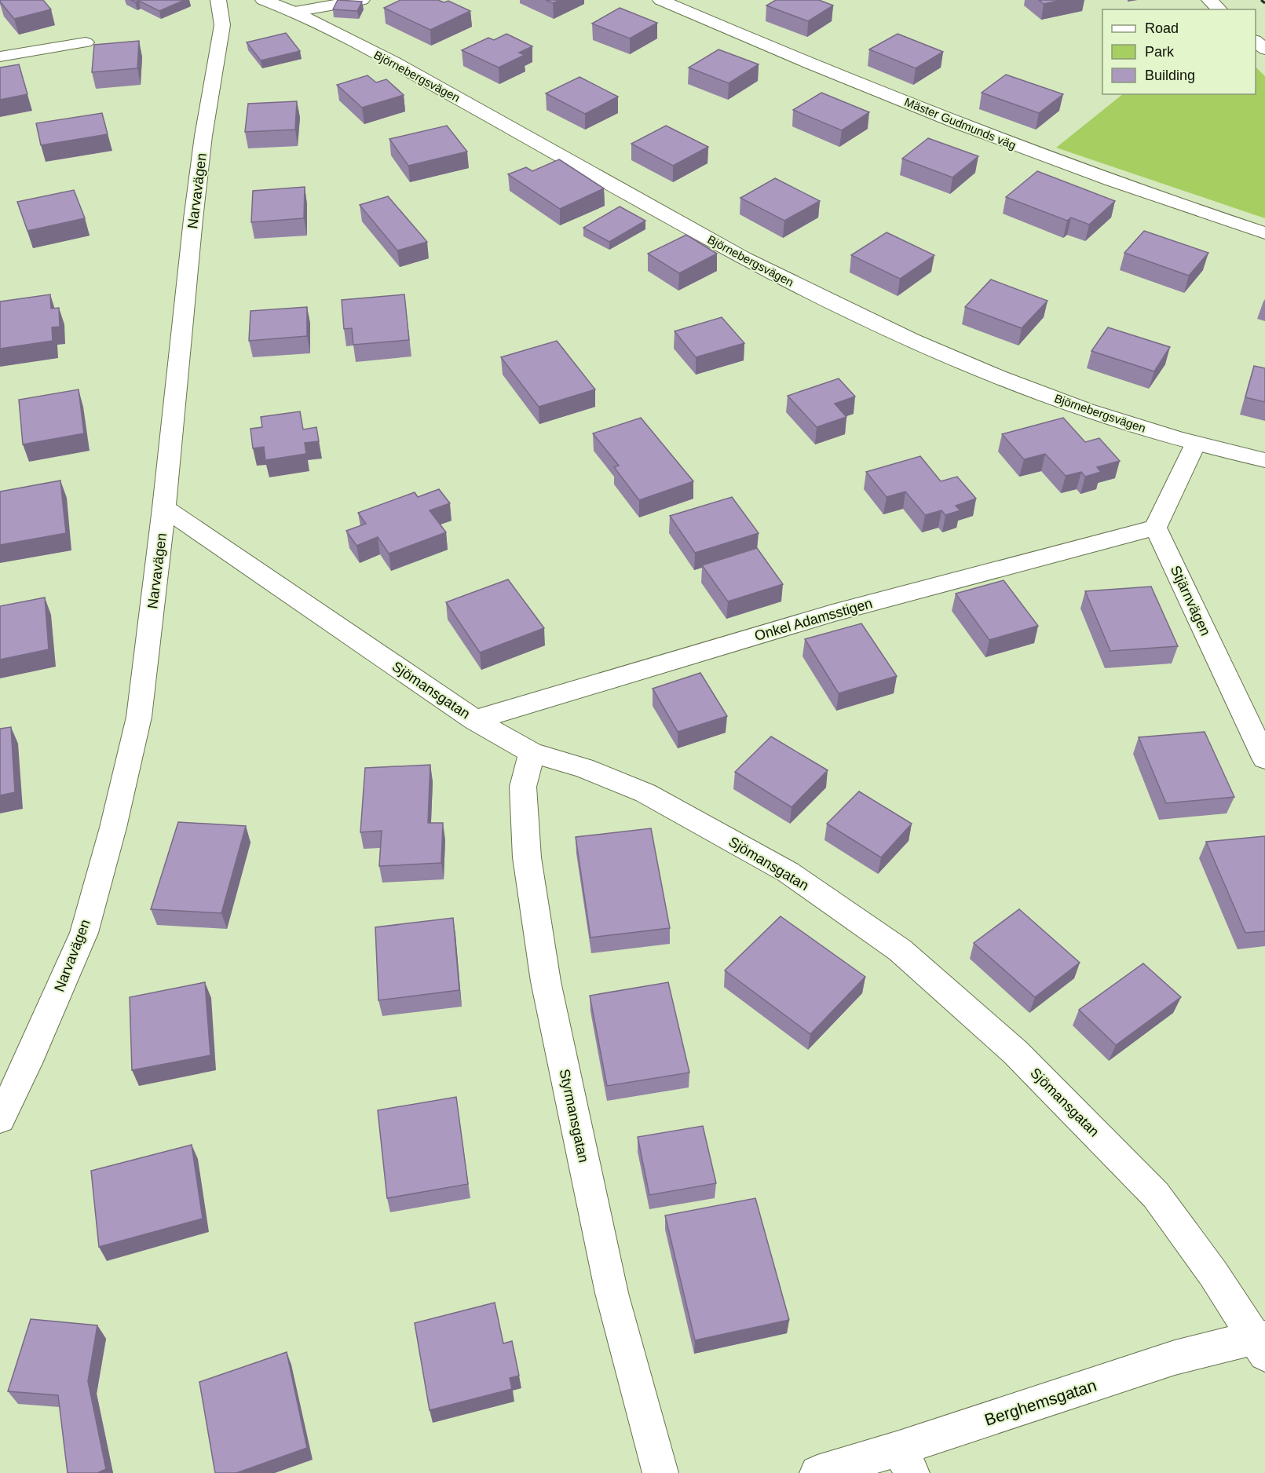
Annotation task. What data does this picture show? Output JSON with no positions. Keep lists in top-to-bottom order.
{
  "streets": {
    "street": [
      "Björnebergsvägen",
      "Mäster Gudmunds väg",
      "Narvavägen",
      "Stjärnvägen",
      "Onkel Adamsstigen",
      "Sjömansgatan",
      "Styrmansgatan",
      "Berghemsgatan"
    ]
  },
  "crossings": [
    ["Narvavägen", "Sjömansgatan"],
    ["Stjärnvägen", "Onkel Adamsstigen"],
    ["Onkel Adamsstigen", "Sjömansgatan"],
    ["Sjömansgatan", "Styrmansgatan"],
    ["Sjömansgatan", "Berghemsgatan"]
  ],
  "legend": ["Road", "Park", "Building"]
}
